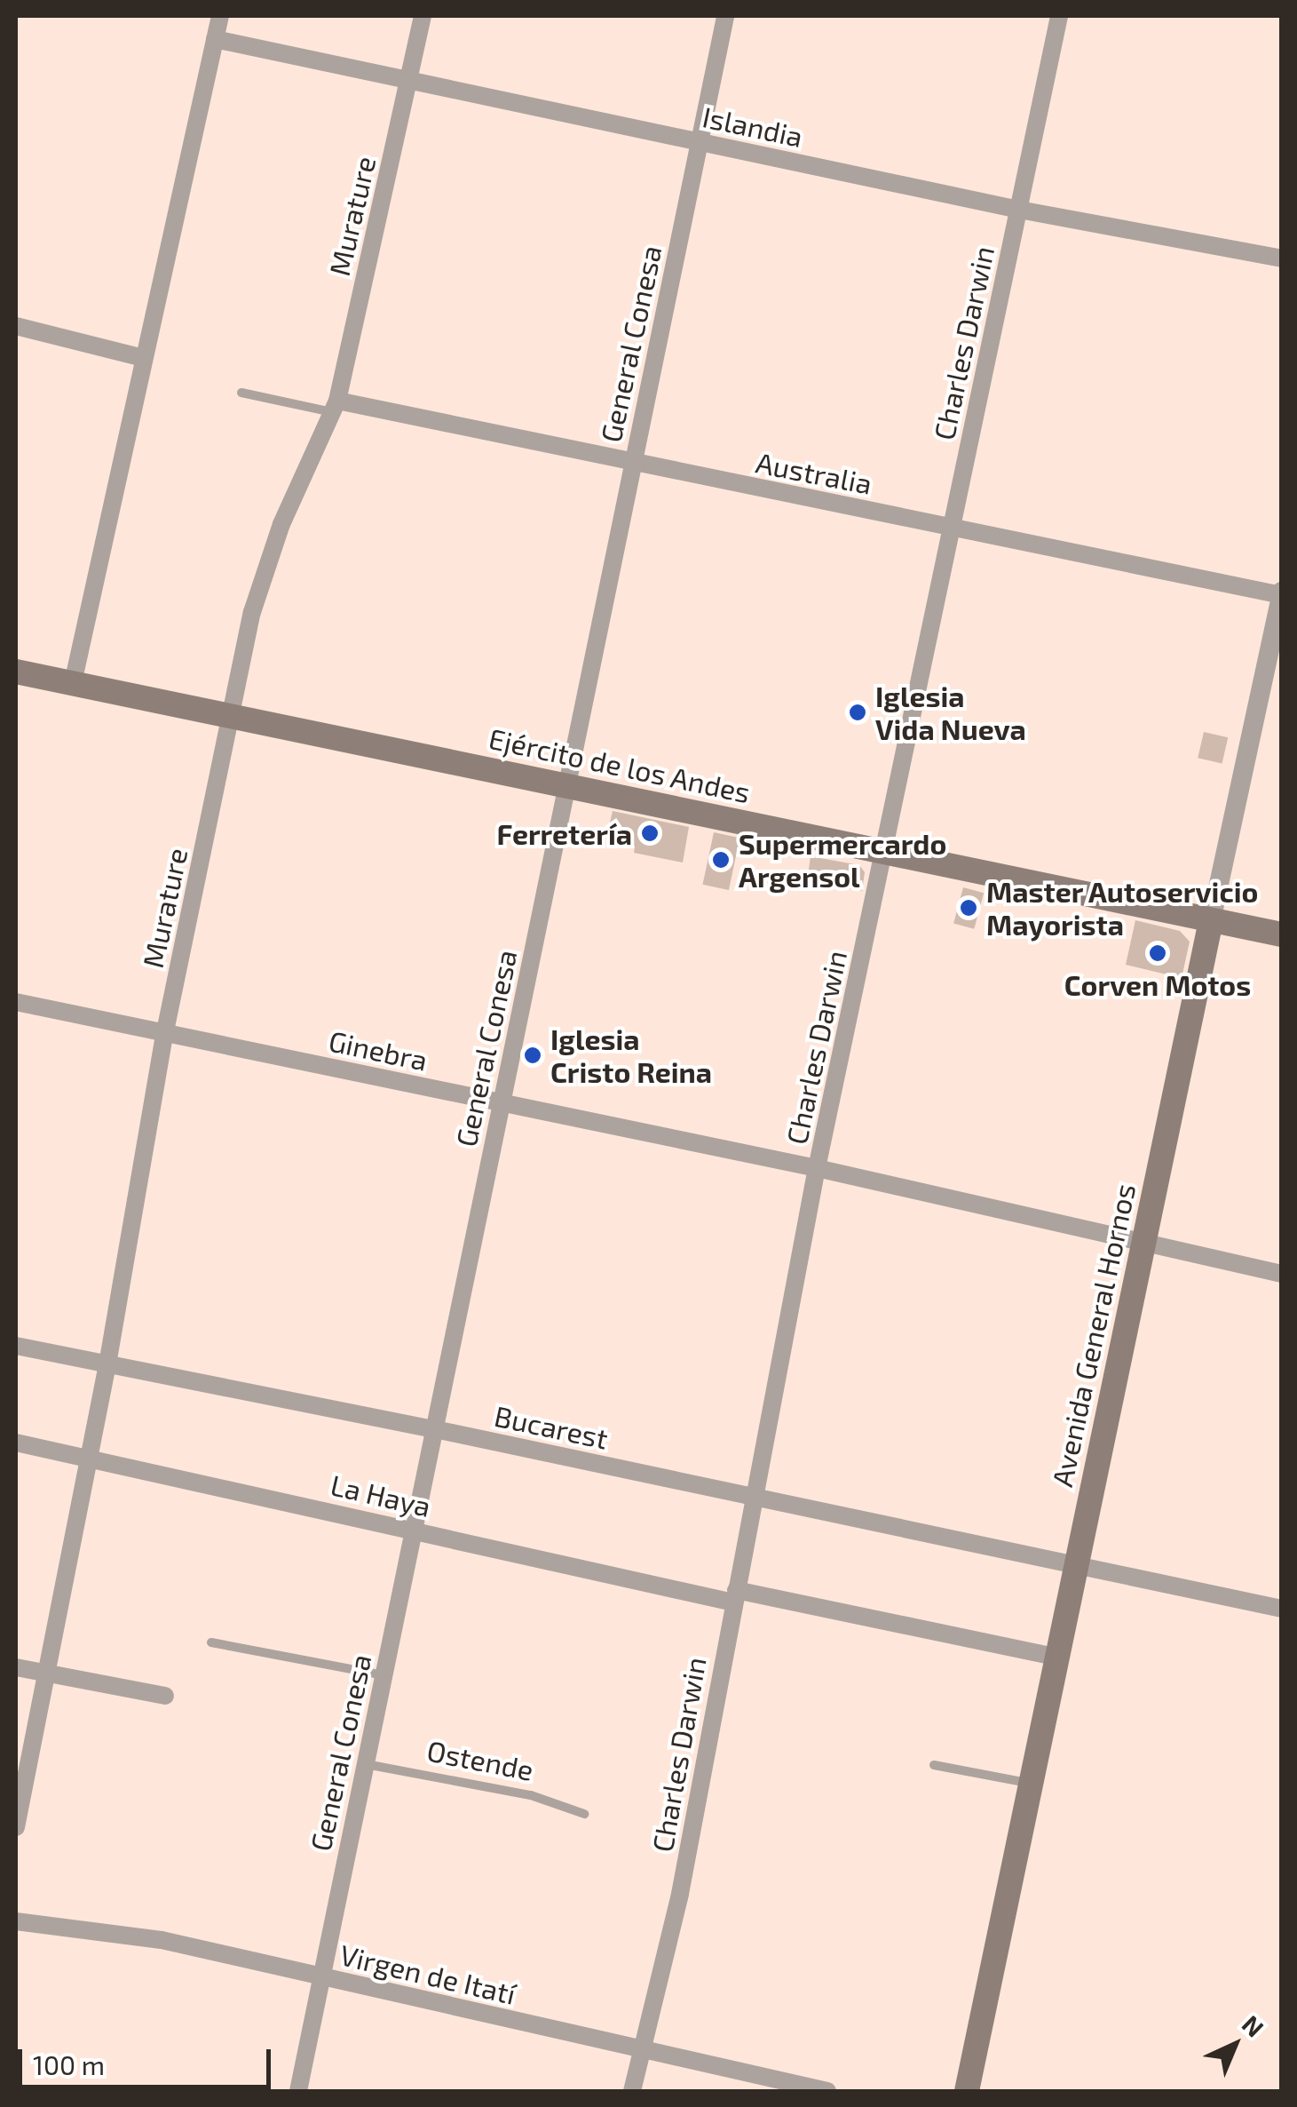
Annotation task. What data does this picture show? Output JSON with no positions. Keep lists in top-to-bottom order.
{
  "streets": {
    "main road": ["Ejército de los Andes", "Avenida General Hornos"],
    "street": [
      "Islandia",
      "Murature",
      "Charles Darwin",
      "General Conesa",
      "Australia",
      "Ginebra",
      "Bucarest",
      "La Haya",
      "Virgen de Itatí"
    ],
    "lane": ["Ostende"]
  },
  "crossings": [
    ["Islandia", "Murature"],
    ["Islandia", "Charles Darwin"],
    ["Islandia", "General Conesa"],
    ["Murature", "Australia"],
    ["Murature", "Ejército de los Andes"],
    ["Murature", "Ginebra"],
    ["Murature", "Bucarest"],
    ["Murature", "La Haya"],
    ["Charles Darwin", "Australia"],
    ["Charles Darwin", "Ejército de los Andes"],
    ["Charles Darwin", "Ginebra"],
    ["Charles Darwin", "Bucarest"],
    ["Charles Darwin", "La Haya"],
    ["Charles Darwin", "Virgen de Itatí"],
    ["General Conesa", "Australia"],
    ["General Conesa", "Ejército de los Andes"],
    ["General Conesa", "Ginebra"],
    ["General Conesa", "Bucarest"],
    ["General Conesa", "La Haya"],
    ["General Conesa", "Ostende"],
    ["General Conesa", "Virgen de Itatí"],
    ["Australia", "Avenida General Hornos"],
    ["Ejército de los Andes", "Avenida General Hornos"],
    ["Ginebra", "Avenida General Hornos"],
    ["Avenida General Hornos", "Bucarest"],
    ["Avenida General Hornos", "La Haya"]
  ],
  "places": [
    "Iglesia Vida Nueva",
    "Ferretería",
    "Supermercardo Argensol",
    "Master Autoservicio Mayorista",
    "Corven Motos",
    "Iglesia Cristo Reina"
  ],
  "scale_bar": "100 m",
  "north": "top right"
}
